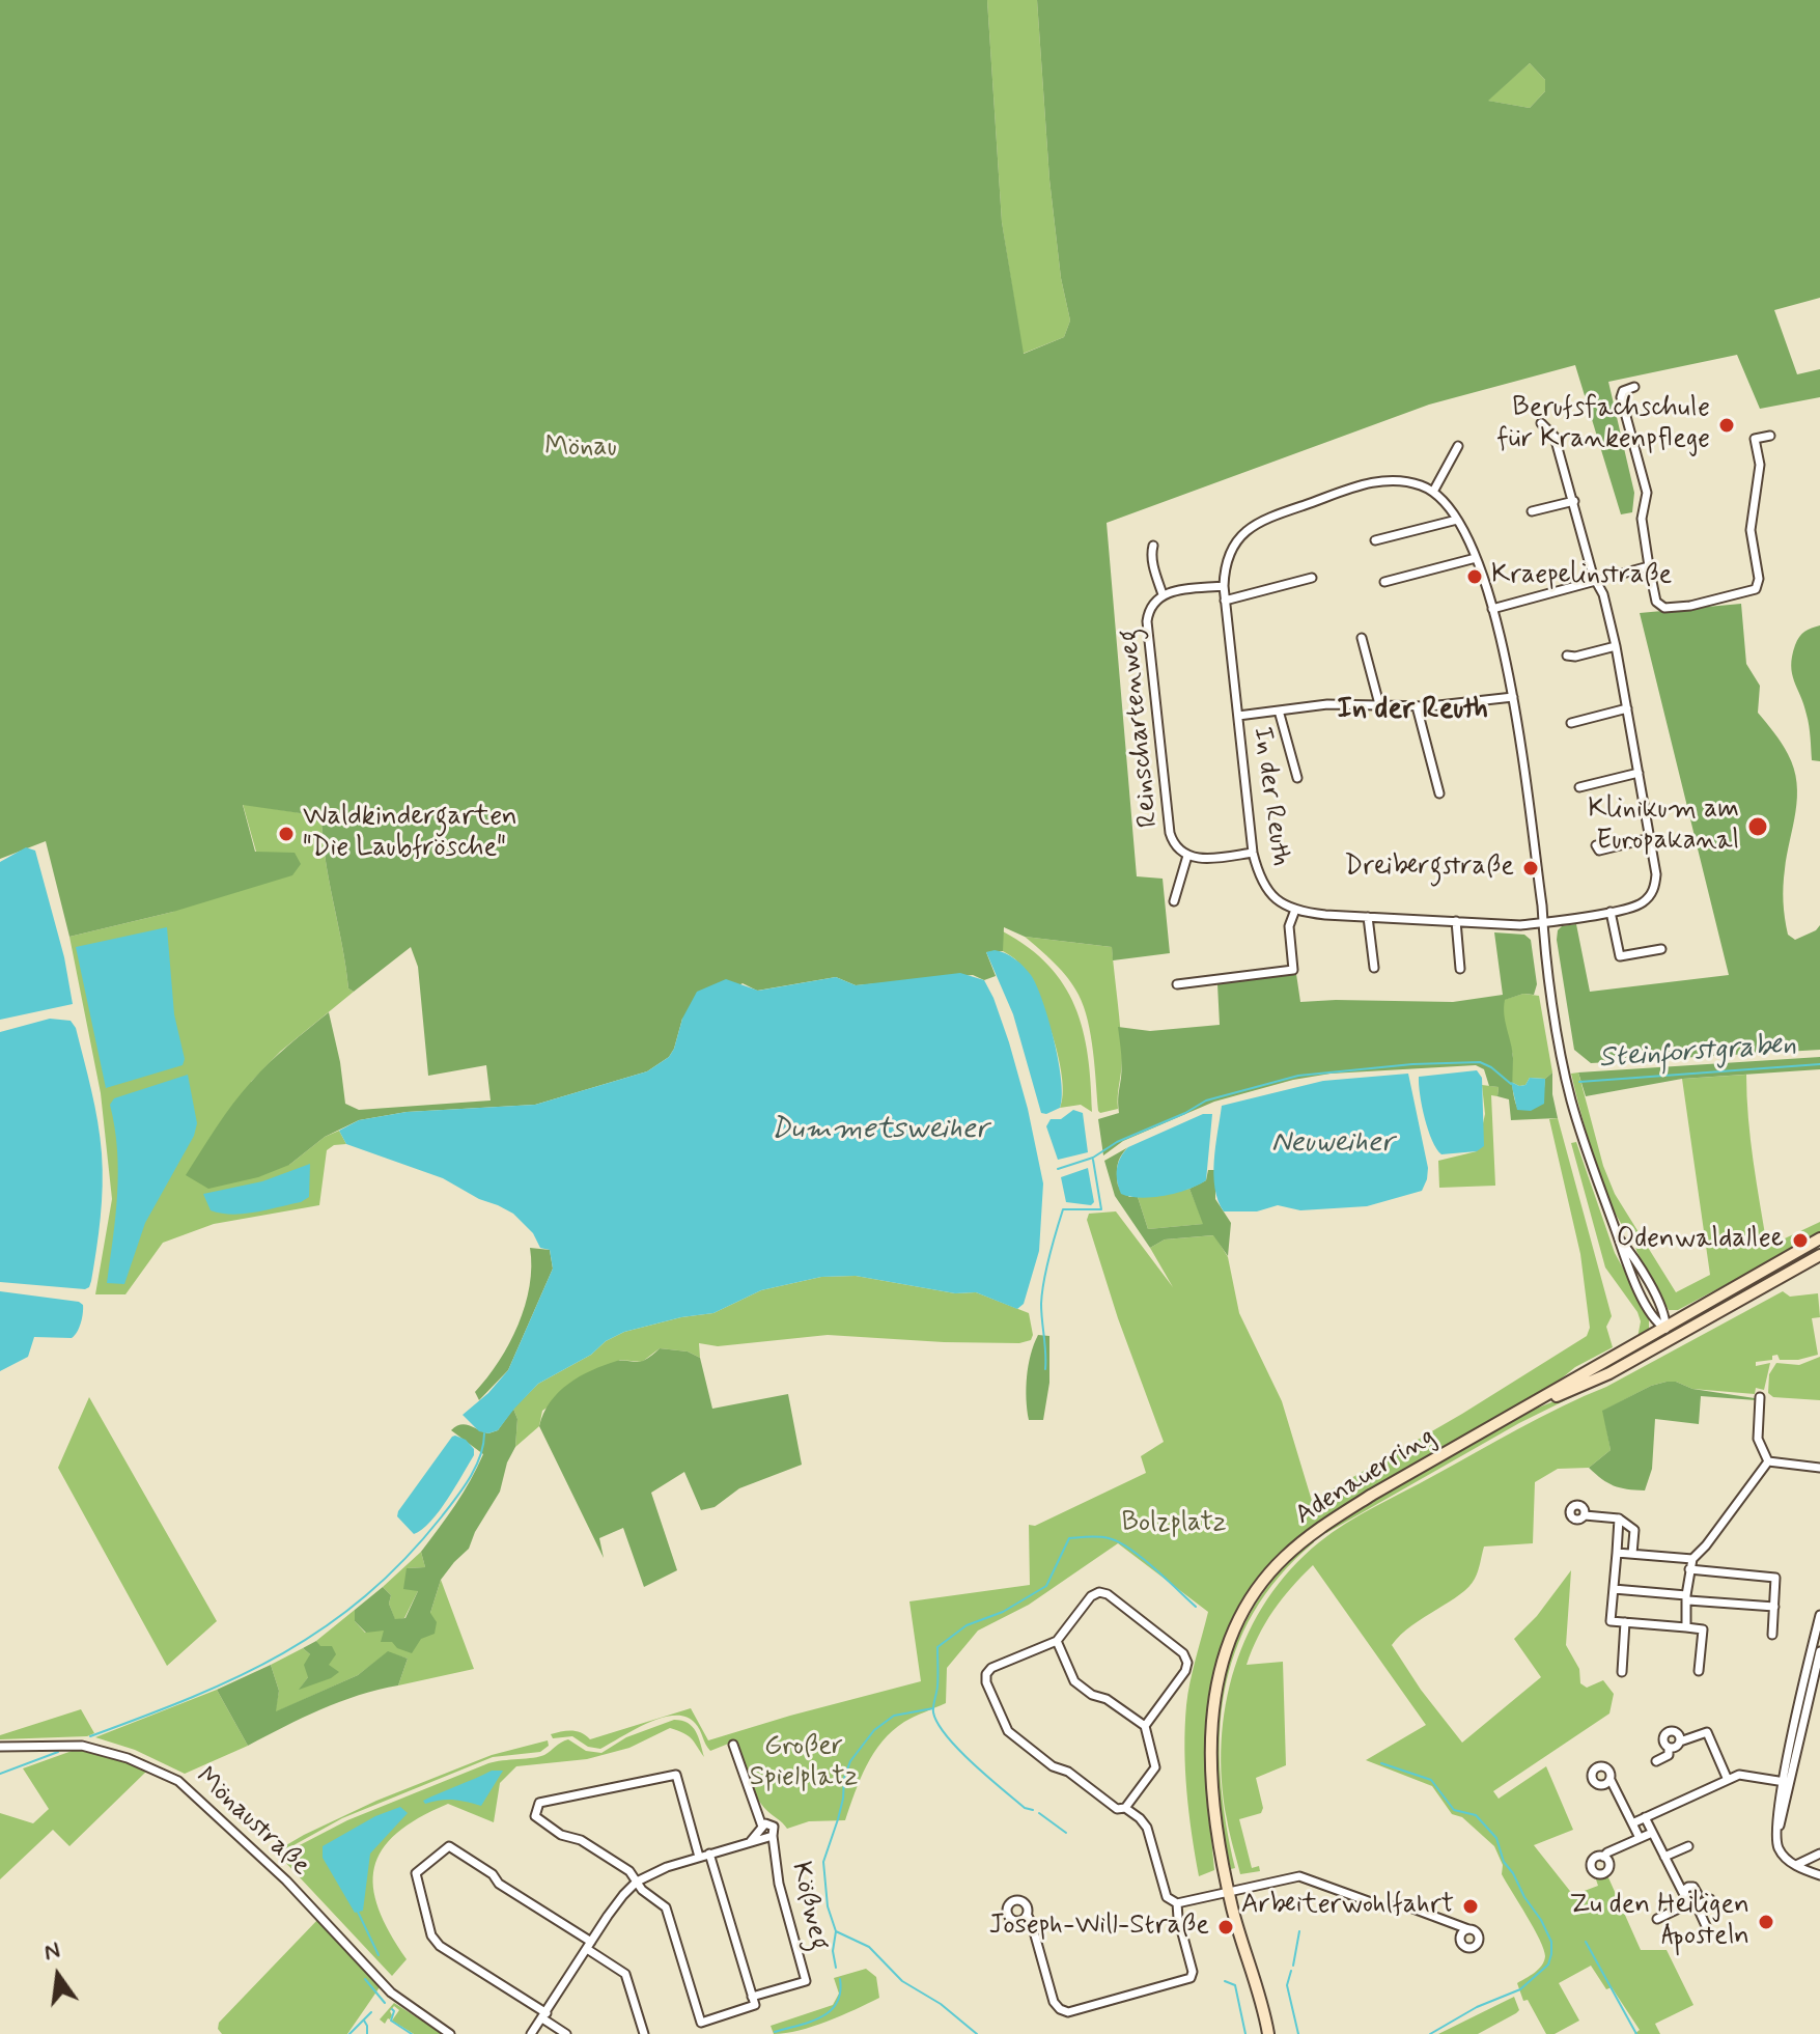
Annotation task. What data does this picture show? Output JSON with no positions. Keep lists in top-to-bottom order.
{
  "streets": {
    "main road": ["Adenauerring"],
    "street": [
      "Reinschartenweg",
      "In der Reuth",
      "Mönaustraße",
      "Kößweg"
    ]
  },
  "crossings": [
    ["Reinschartenweg", "In der Reuth"]
  ],
  "districts": ["In der Reuth"],
  "water": ["Steinforstgraben", "Dummetsweiher", "Neuweiher"],
  "parks": ["Mönau", "Bolzplatz", "Großer Spielplatz"],
  "places": [
    "Berufsfachschule für Krankenpflege",
    "Kraepelinstraße",
    "Klinikum am Europakanal",
    "Waldkindergarten \"Die Laubfrösche\"",
    "Dreibergstraße",
    "Odenwaldallee",
    "Arbeiterwohlfahrt",
    "Zu den Heiligen Aposteln",
    "Joseph-Will-Straße"
  ],
  "north": "top"
}
